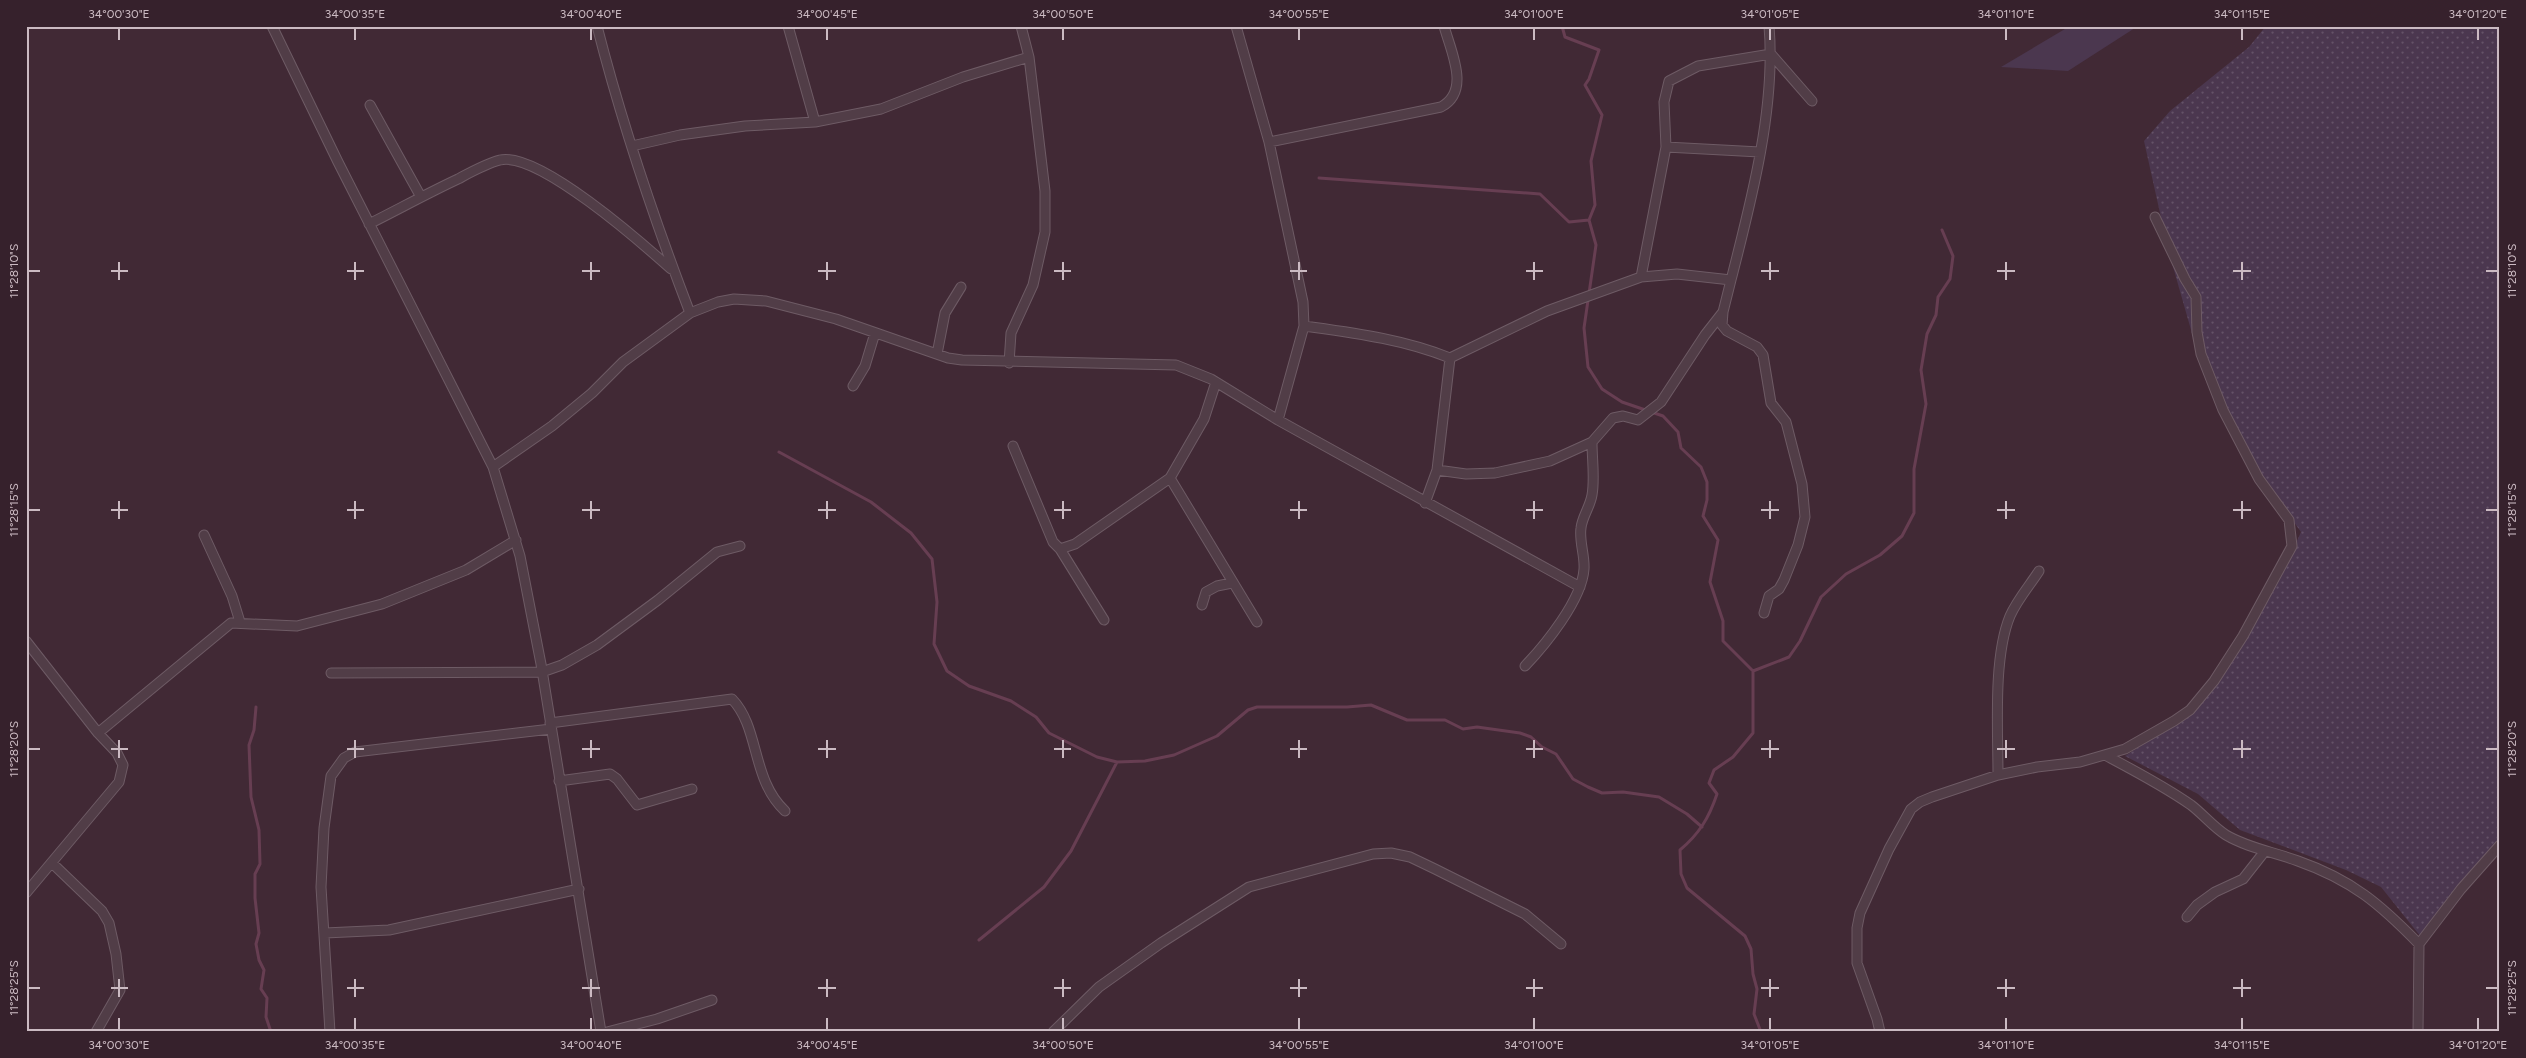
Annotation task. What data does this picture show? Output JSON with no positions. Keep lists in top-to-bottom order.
{
  "coordinates": [
    "34°00'30\"E",
    "34°00'35\"E",
    "34°00'40\"E",
    "34°00'45\"E",
    "34°00'50\"E",
    "34°00'55\"E",
    "34°01'00\"E",
    "34°01'05\"E",
    "34°01'10\"E",
    "34°01'15\"E",
    "34°01'20\"E",
    "11°28'10\"S",
    "11°28'15\"S",
    "11°28'20\"S",
    "11°28'25\"S"
  ]
}
